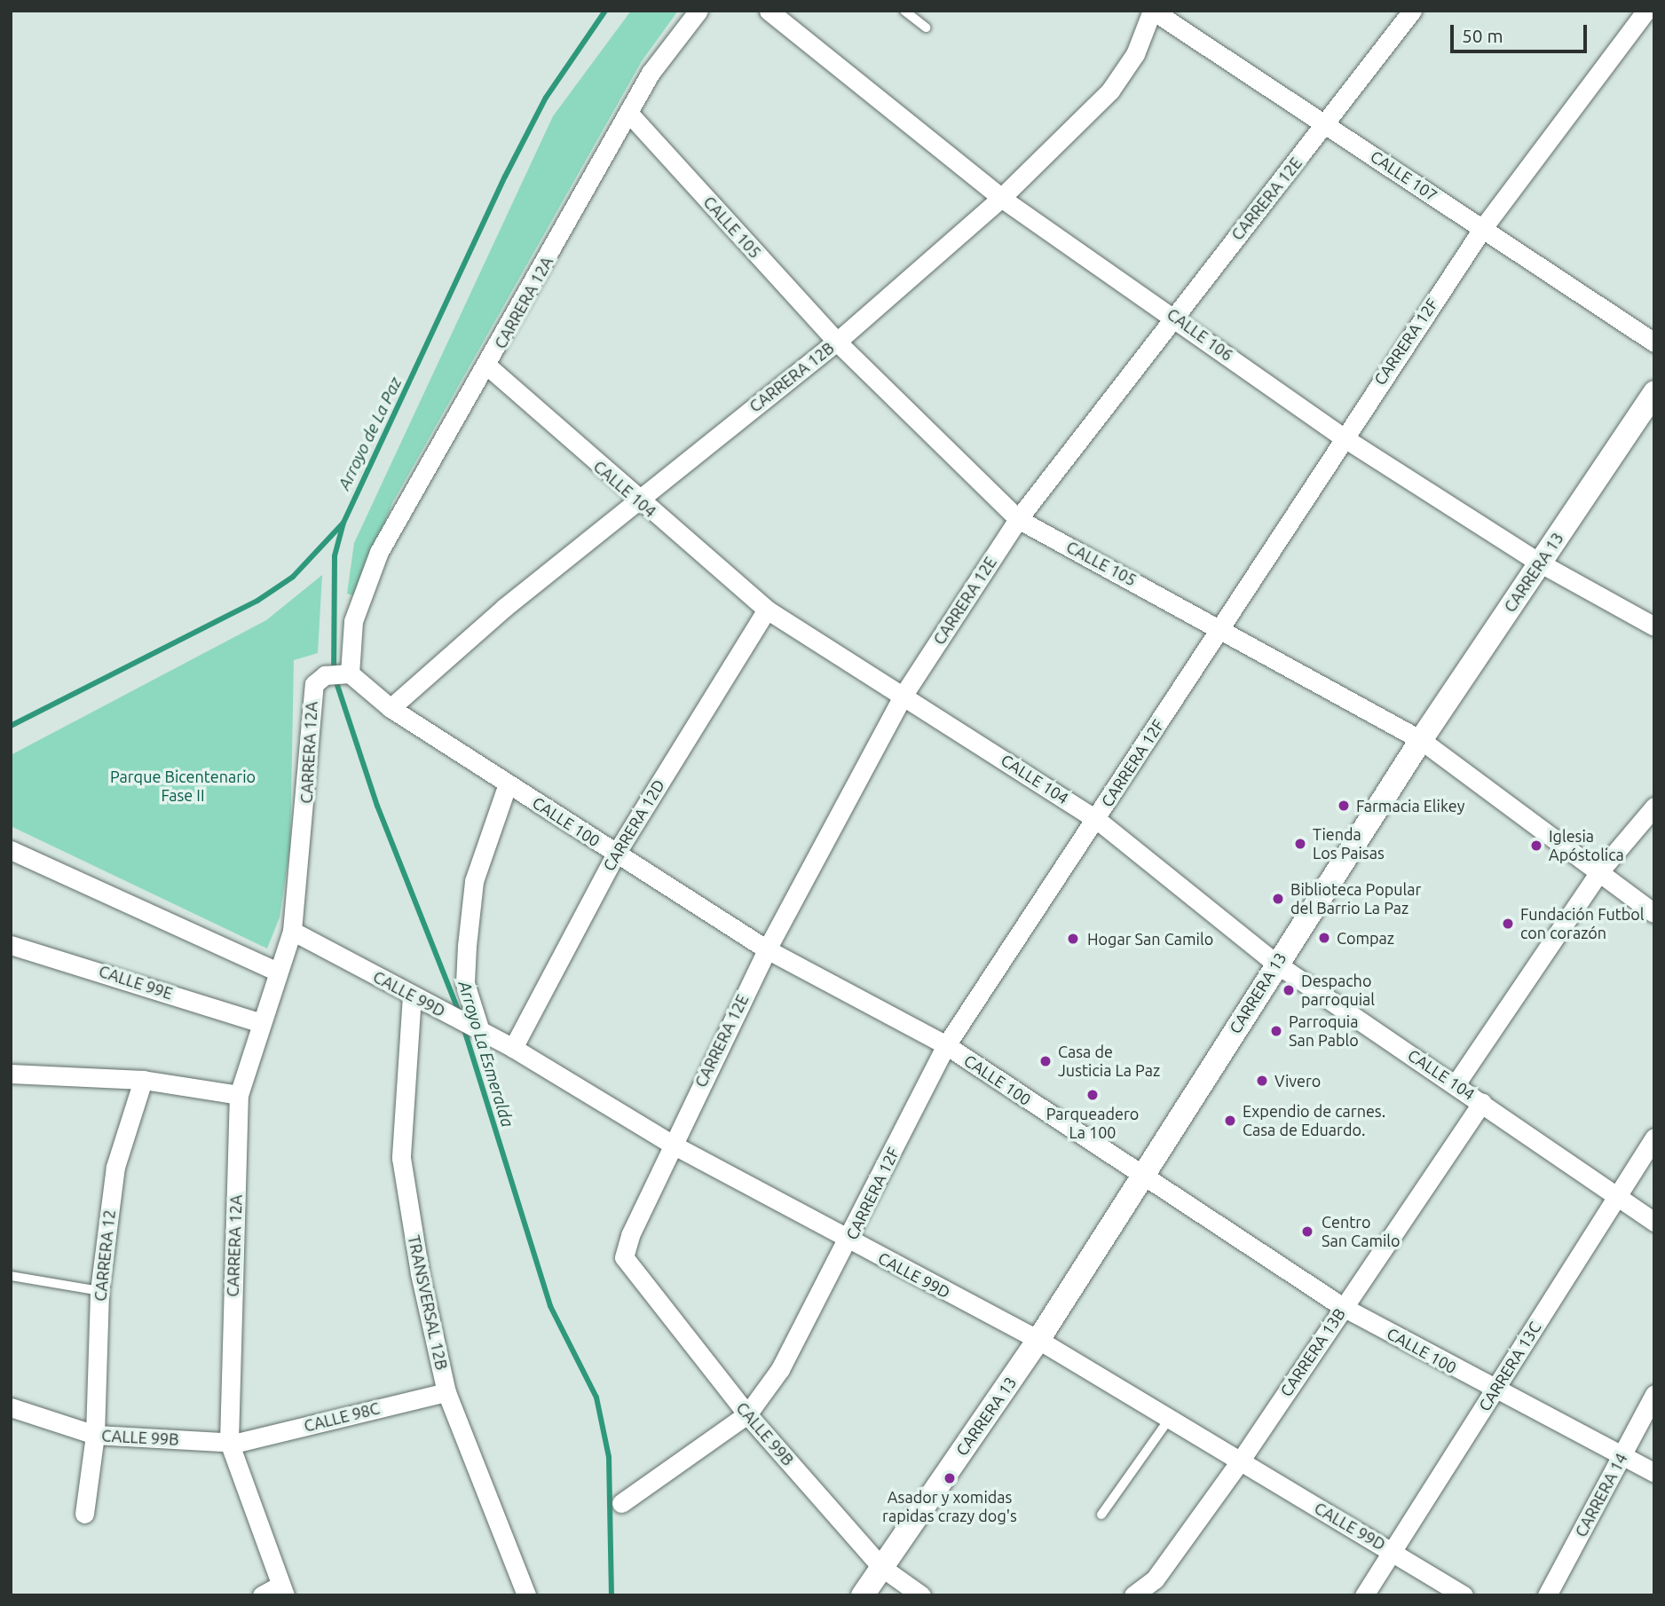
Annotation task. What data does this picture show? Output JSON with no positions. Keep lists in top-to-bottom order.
{
  "streets": {
    "street": [
      "CALLE 107",
      "CARRERA 12E",
      "CALLE 105",
      "CARRERA 12A",
      "CALLE 106",
      "CARRERA 12F",
      "CARRERA 12B",
      "CALLE 104",
      "CARRERA 13",
      "CALLE 100",
      "CARRERA 12D",
      "CALLE 99E",
      "CALLE 99D",
      "CARRERA 12",
      "TRANSVERSAL 12B",
      "CARRERA 13B",
      "CARRERA 13C",
      "CALLE 98C",
      "CALLE 99B",
      "CARRERA 14"
    ]
  },
  "crossings": [
    ["CALLE 107", "CARRERA 12E"],
    ["CALLE 107", "CARRERA 12F"],
    ["CALLE 107", "CARRERA 12B"],
    ["CARRERA 12E", "CALLE 105"],
    ["CARRERA 12E", "CALLE 106"],
    ["CARRERA 12E", "CALLE 104"],
    ["CARRERA 12E", "CALLE 100"],
    ["CARRERA 12E", "CALLE 99D"],
    ["CARRERA 12E", "CALLE 99B"],
    ["CALLE 105", "CARRERA 12A"],
    ["CALLE 105", "CARRERA 12F"],
    ["CALLE 105", "CARRERA 12B"],
    ["CALLE 105", "CARRERA 13"],
    ["CARRERA 12A", "CALLE 104"],
    ["CARRERA 12A", "CALLE 100"],
    ["CARRERA 12A", "CALLE 99E"],
    ["CARRERA 12A", "CALLE 99D"],
    ["CARRERA 12A", "CALLE 98C"],
    ["CARRERA 12A", "CALLE 99B"],
    ["CALLE 106", "CARRERA 12F"],
    ["CALLE 106", "CARRERA 12B"],
    ["CALLE 106", "CARRERA 13"],
    ["CARRERA 12F", "CALLE 104"],
    ["CARRERA 12F", "CALLE 100"],
    ["CARRERA 12F", "CALLE 99D"],
    ["CARRERA 12F", "CALLE 99B"],
    ["CARRERA 12B", "CALLE 104"],
    ["CARRERA 12B", "CALLE 100"],
    ["CALLE 104", "CARRERA 13"],
    ["CALLE 104", "CARRERA 12D"],
    ["CALLE 104", "CARRERA 13B"],
    ["CALLE 104", "CARRERA 13C"],
    ["CARRERA 13", "CALLE 100"],
    ["CARRERA 13", "CALLE 99D"],
    ["CARRERA 13", "CALLE 99B"],
    ["CALLE 100", "CARRERA 12D"],
    ["CALLE 100", "CARRERA 13B"],
    ["CALLE 100", "CARRERA 13C"],
    ["CALLE 100", "CARRERA 14"],
    ["CARRERA 12D", "CALLE 99D"],
    ["CALLE 99D", "TRANSVERSAL 12B"],
    ["CALLE 99D", "CARRERA 13B"],
    ["CALLE 99D", "CARRERA 13C"],
    ["CARRERA 12", "CALLE 99B"],
    ["TRANSVERSAL 12B", "CALLE 98C"],
    ["CALLE 98C", "CALLE 99B"]
  ],
  "water": ["Arroyo de La Paz", "Arroyo La Esmeralda"],
  "parks": ["Parque Bicentenario Fase II"],
  "places": [
    "Farmacia Elikey",
    "Tienda Los Paisas",
    "Iglesia Apóstolica",
    "Biblioteca Popular del Barrio La Paz",
    "Fundación Futbol con corazón",
    "Compaz",
    "Hogar San Camilo",
    "Despacho parroquial",
    "Parroquia San Pablo",
    "Casa de Justicia La Paz",
    "Vivero",
    "Parqueadero La 100",
    "Expendio de carnes. Casa de Eduardo.",
    "Centro San Camilo",
    "Asador y xomidas rapidas crazy dog's"
  ],
  "scale_bar": "50 m"
}
